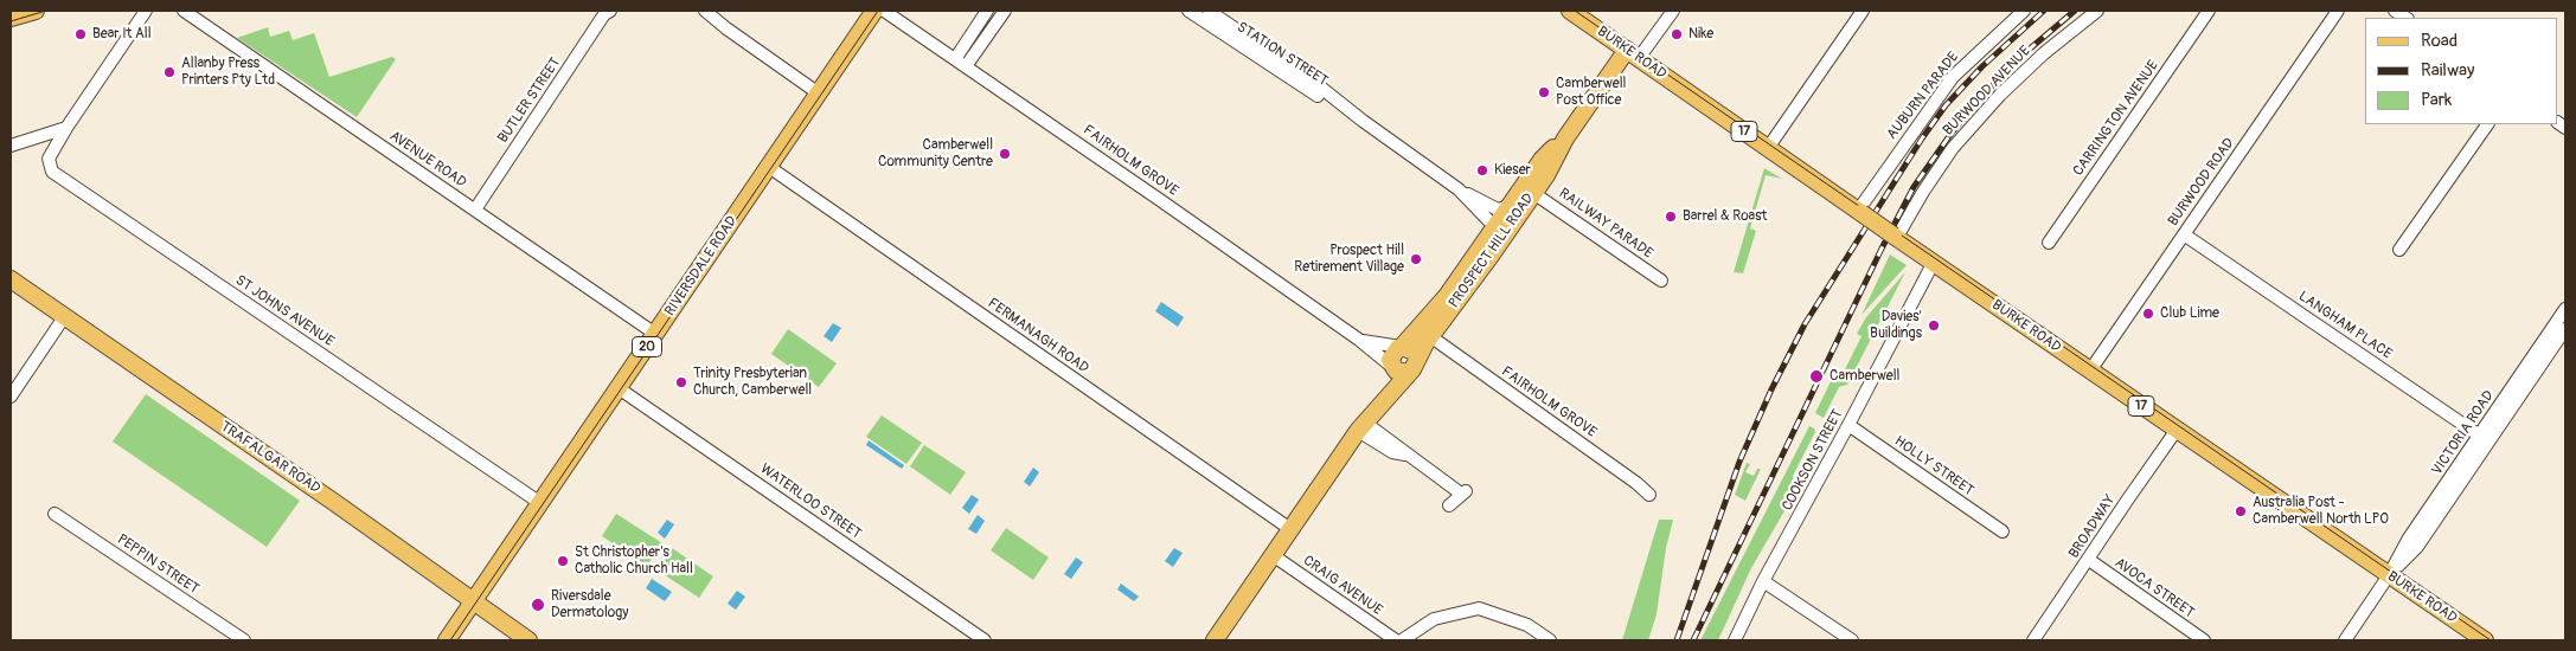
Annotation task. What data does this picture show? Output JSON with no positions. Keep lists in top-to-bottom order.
{
  "streets": {
    "main road": [
      "BURKE ROAD",
      "17",
      "PROSPECT HILL ROAD",
      "RIVERSDALE ROAD",
      "20",
      "TRAFALGAR ROAD"
    ],
    "street": [
      "STATION STREET",
      "BURWOOD AVENUE",
      "AUBURN PARADE",
      "BUTLER STREET",
      "CARRINGTON AVENUE",
      "AVENUE ROAD",
      "FAIRHOLM GROVE",
      "BURWOOD ROAD",
      "RAILWAY PARADE",
      "ST JOHNS AVENUE",
      "LANGHAM PLACE",
      "FERMANAGH ROAD",
      "VICTORIA ROAD",
      "COOKSON STREET",
      "HOLLY STREET",
      "WATERLOO STREET",
      "BROADWAY",
      "PEPPIN STREET",
      "CRAIG AVENUE",
      "AVOCA STREET"
    ]
  },
  "crossings": [
    ["BURKE ROAD", "BURWOOD AVENUE"],
    ["BURKE ROAD", "AUBURN PARADE"],
    ["BURKE ROAD", "BURWOOD ROAD"],
    ["BURKE ROAD", "PROSPECT HILL ROAD"],
    ["BURKE ROAD", "VICTORIA ROAD"],
    ["BURKE ROAD", "COOKSON STREET"],
    ["BURKE ROAD", "BROADWAY"],
    ["STATION STREET", "PROSPECT HILL ROAD"],
    ["BUTLER STREET", "AVENUE ROAD"],
    ["AVENUE ROAD", "RIVERSDALE ROAD"],
    ["FAIRHOLM GROVE", "PROSPECT HILL ROAD"],
    ["BURWOOD ROAD", "LANGHAM PLACE"],
    ["RAILWAY PARADE", "PROSPECT HILL ROAD"],
    ["PROSPECT HILL ROAD", "FERMANAGH ROAD"],
    ["PROSPECT HILL ROAD", "CRAIG AVENUE"],
    ["RIVERSDALE ROAD", "ST JOHNS AVENUE"],
    ["RIVERSDALE ROAD", "FERMANAGH ROAD"],
    ["RIVERSDALE ROAD", "TRAFALGAR ROAD"],
    ["RIVERSDALE ROAD", "WATERLOO STREET"],
    ["LANGHAM PLACE", "VICTORIA ROAD"],
    ["COOKSON STREET", "HOLLY STREET"],
    ["BROADWAY", "AVOCA STREET"]
  ],
  "places": [
    "Bear It All",
    "Nike",
    "Allanby Press Printers Pty Ltd",
    "Camberwell Post Office",
    "Camberwell Community Centre",
    "Kieser",
    "Barrel & Roast",
    "Prospect Hill Retirement Village",
    "Club Lime",
    "Davies' Buildings",
    "Camberwell",
    "Trinity Presbyterian Church, Camberwell",
    "Australia Post - Camberwell North LPO",
    "St Christopher's Catholic Church Hall",
    "Riversdale Dermatology"
  ],
  "legend": ["Road", "Railway", "Park"]
}
